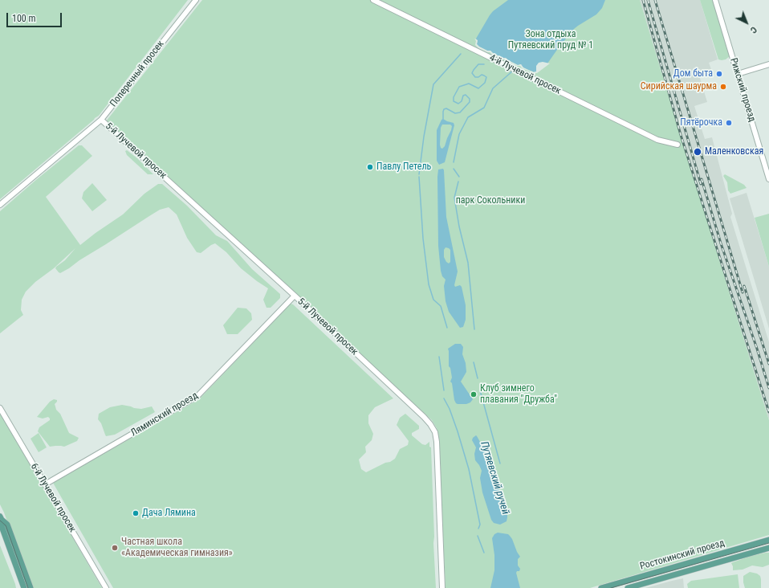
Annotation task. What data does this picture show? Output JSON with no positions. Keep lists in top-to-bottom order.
{
  "streets": {
    "main road": ["Ростокинский проезд"],
    "street": [
      "Поперечный просек",
      "4-й Лучевой просек",
      "Рижский проезд",
      "5-й Лучевой просек",
      "Ляминский проезд",
      "6-й Лучевой просек"
    ]
  },
  "crossings": [
    ["Поперечный просек", "5-й Лучевой просек"],
    ["5-й Лучевой просек", "Ляминский проезд"],
    ["Ляминский проезд", "6-й Лучевой просек"]
  ],
  "water": ["Путяевский ручей"],
  "parks": ["Зона отдыха Путяевский пруд № 1", "парк Сокольники"],
  "places": [
    "Дом быта",
    "Сирийская шаурма",
    "Пятёрочка",
    "Маленковская",
    "Павлу Петель",
    "Клуб зимнего плавания \"Дружба\"",
    "Дача Лямина",
    "Частная школа «Академическая гимназия»"
  ],
  "scale_bar": "100 m",
  "north": "bottom right"
}
